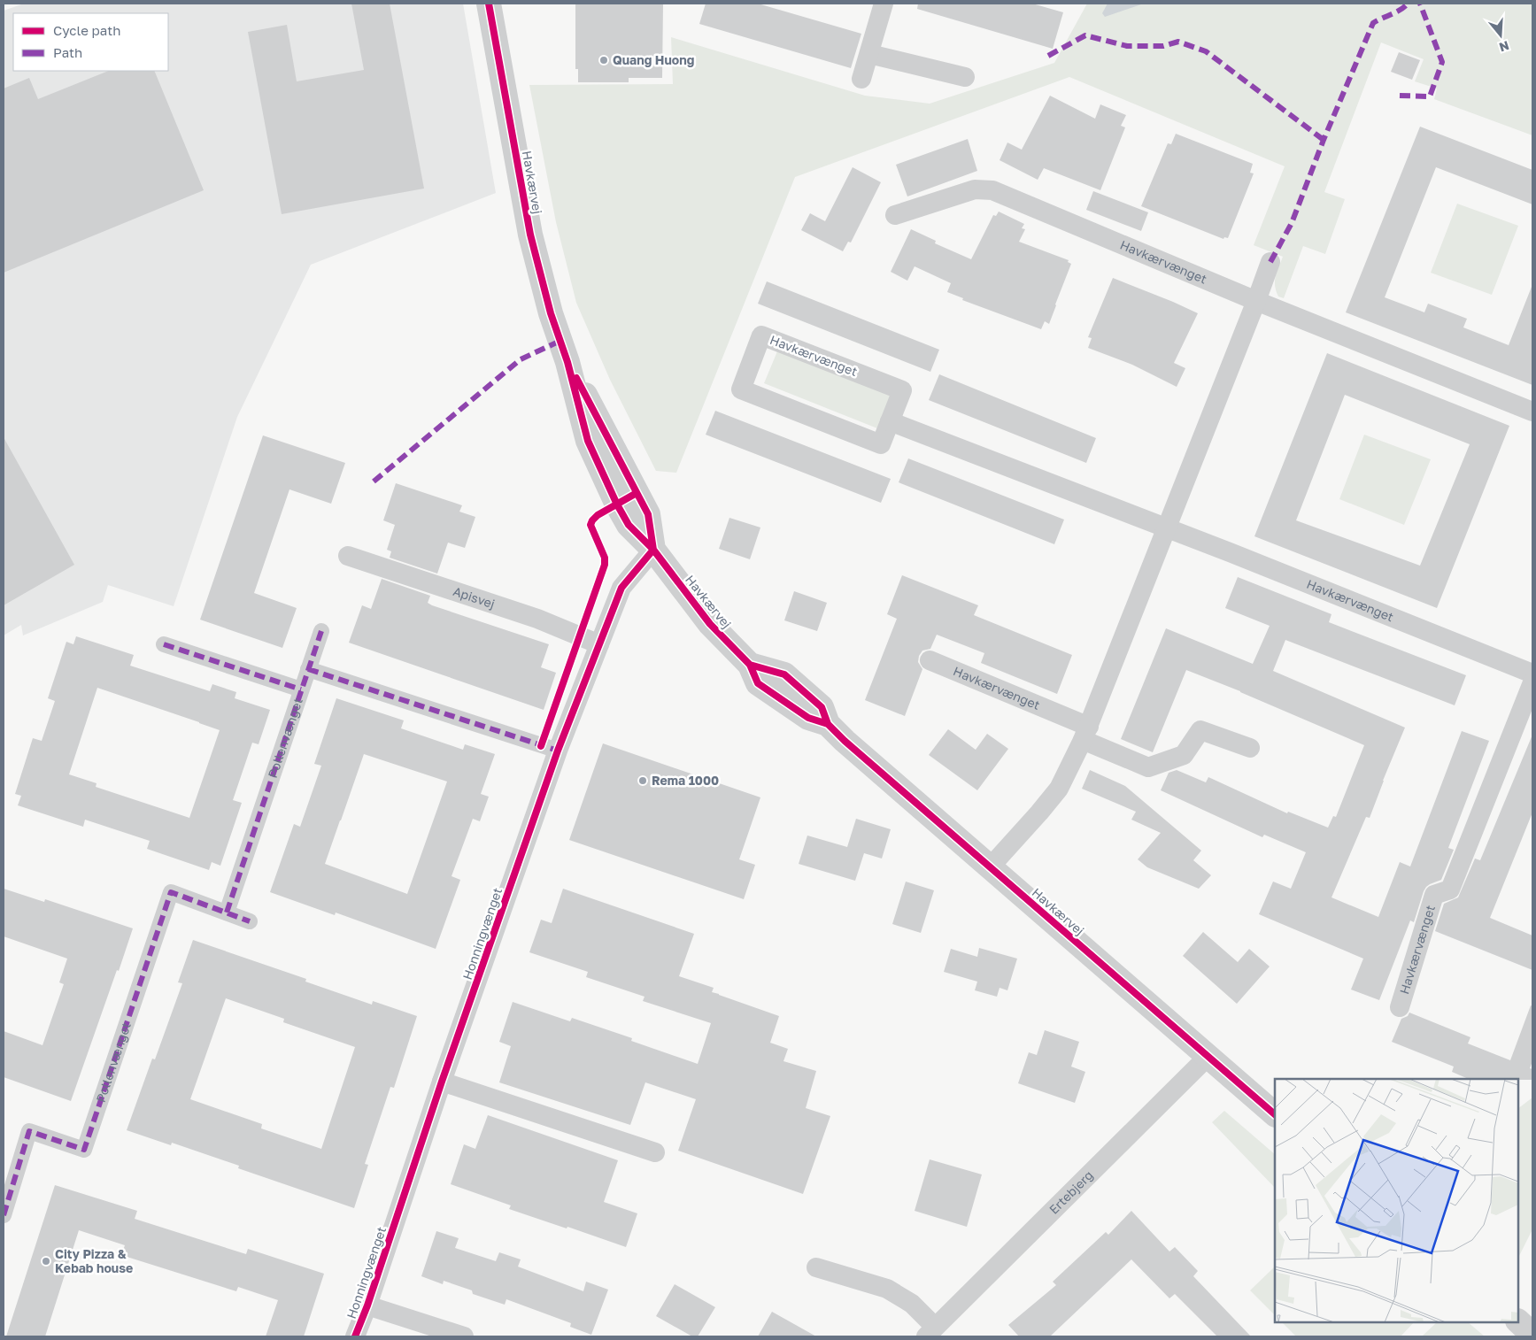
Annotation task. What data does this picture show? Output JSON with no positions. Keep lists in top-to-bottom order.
{
  "streets": {
    "street": [
      "Havkærvej",
      "Havkærvænget",
      "Apisvej",
      "Pollenvænget",
      "Honningvænget",
      "Ertebjerg"
    ]
  },
  "crossings": [
    ["Havkærvej", "Honningvænget"],
    ["Havkærvej", "Ertebjerg"],
    ["Apisvej", "Honningvænget"]
  ],
  "places": ["Quang Huong", "Rema 1000", "City Pizza & Kebab house"],
  "legend": ["Cycle path", "Path"],
  "north": "bottom"
}
